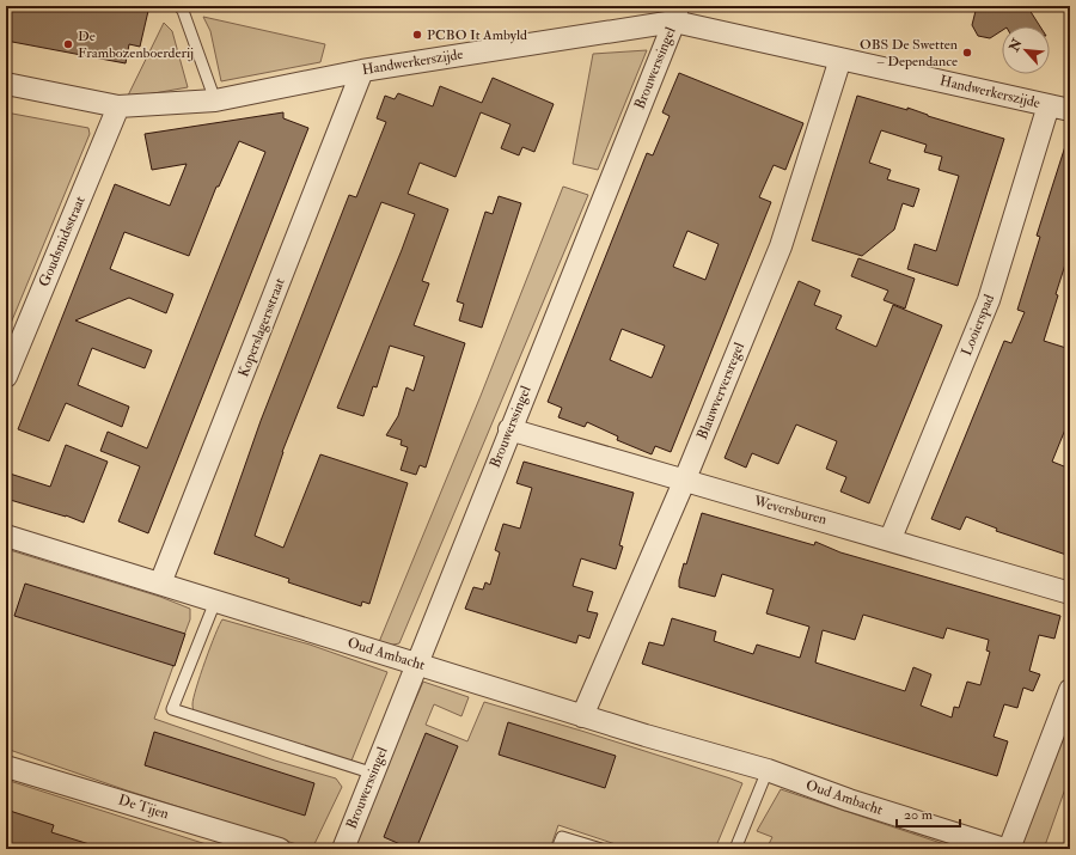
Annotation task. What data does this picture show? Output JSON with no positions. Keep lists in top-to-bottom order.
{
  "streets": {
    "street": [
      "Handwerkerszijde",
      "Brouwerssingel",
      "Goudsmidsstraat",
      "Looierspad",
      "Koperslagersstraat",
      "Blauwverversregel",
      "Weversburen",
      "Oud Ambacht",
      "De Tijen"
    ]
  },
  "crossings": [
    ["Handwerkerszijde", "Brouwerssingel"],
    ["Handwerkerszijde", "Goudsmidsstraat"],
    ["Handwerkerszijde", "Looierspad"],
    ["Handwerkerszijde", "Koperslagersstraat"],
    ["Handwerkerszijde", "Blauwverversregel"],
    ["Brouwerssingel", "Weversburen"],
    ["Brouwerssingel", "Oud Ambacht"],
    ["Looierspad", "Weversburen"],
    ["Koperslagersstraat", "Oud Ambacht"],
    ["Blauwverversregel", "Weversburen"],
    ["Blauwverversregel", "Oud Ambacht"]
  ],
  "places": ["PCBO It Ambyld", "De Frambozenboerderij", "OBS De Swetten – Dependance"],
  "scale_bar": "20 m",
  "north": "top left"
}
